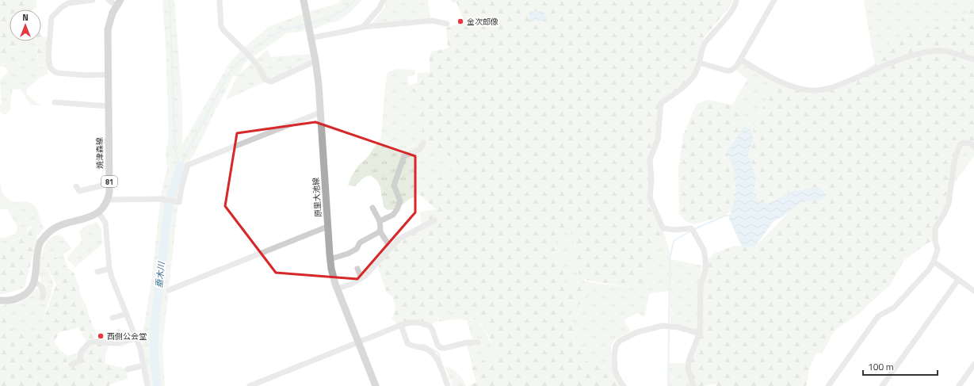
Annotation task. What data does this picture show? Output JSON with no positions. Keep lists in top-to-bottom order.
{
  "streets": {
    "main road": ["焼津森線", "81", "原里大池線"]
  },
  "water": ["垂木川"],
  "places": ["金次郎像", "西側公会堂"],
  "scale_bar": "100 m",
  "north": "top"
}
